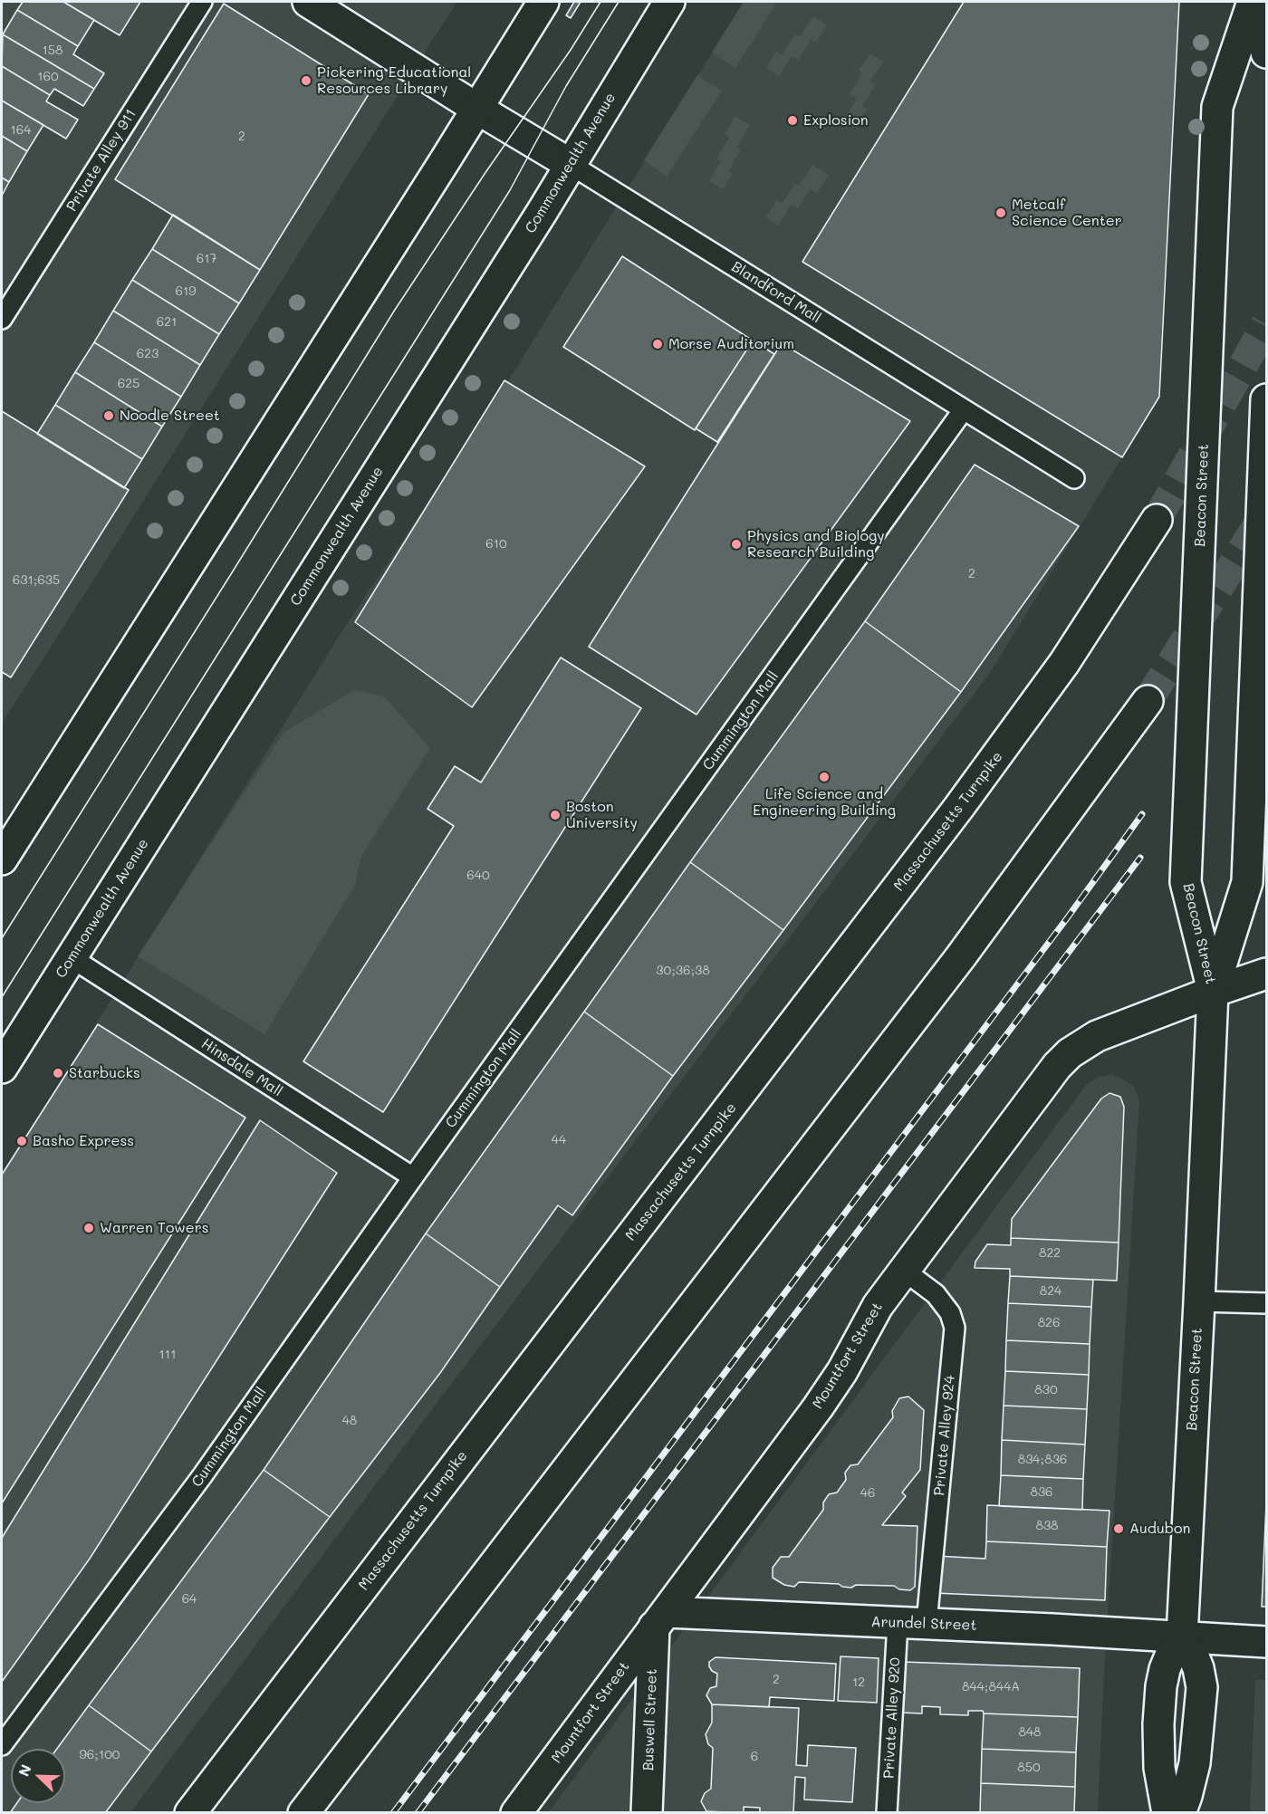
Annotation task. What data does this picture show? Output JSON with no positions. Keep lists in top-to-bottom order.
{
  "streets": {
    "main road": [
      "Commonwealth Avenue",
      "Blandford Mall",
      "Beacon Street",
      "Massachusetts Turnpike",
      "Mountfort Street",
      "Arundel Street",
      "Buswell Street"
    ],
    "lane": [
      "Private Alley 911",
      "Cummington Mall",
      "Hinsdale Mall",
      "Private Alley 924",
      "Private Alley 920"
    ]
  },
  "crossings": [
    ["Commonwealth Avenue", "Blandford Mall"],
    ["Commonwealth Avenue", "Hinsdale Mall"],
    ["Blandford Mall", "Cummington Mall"],
    ["Beacon Street", "Mountfort Street"],
    ["Beacon Street", "Arundel Street"],
    ["Cummington Mall", "Hinsdale Mall"],
    ["Mountfort Street", "Private Alley 924"],
    ["Mountfort Street", "Arundel Street"],
    ["Mountfort Street", "Buswell Street"],
    ["Private Alley 924", "Arundel Street"],
    ["Private Alley 924", "Private Alley 920"],
    ["Arundel Street", "Private Alley 920"],
    ["Arundel Street", "Buswell Street"]
  ],
  "places": [
    "Pickering Educational Resources Library",
    "Explosion",
    "Metcalf Science Center",
    "Morse Auditorium",
    "Noodle Street",
    "Physics and Biology Research Building",
    "Life Science and Engineering Building",
    "Boston University",
    "Starbucks",
    "Basho Express",
    "Warren Towers",
    "Audubon"
  ],
  "house_numbers": [
    "158",
    "160",
    "164",
    "2",
    "617",
    "619",
    "621",
    "623",
    "625",
    "610",
    "2",
    "631;635",
    "640",
    "30;36;38",
    "44",
    "822",
    "824",
    "826",
    "111",
    "830",
    "48",
    "834;836",
    "836",
    "46",
    "838",
    "64",
    "2",
    "12",
    "844;844A",
    "848",
    "96;100",
    "6",
    "850"
  ],
  "north": "top left"
}
